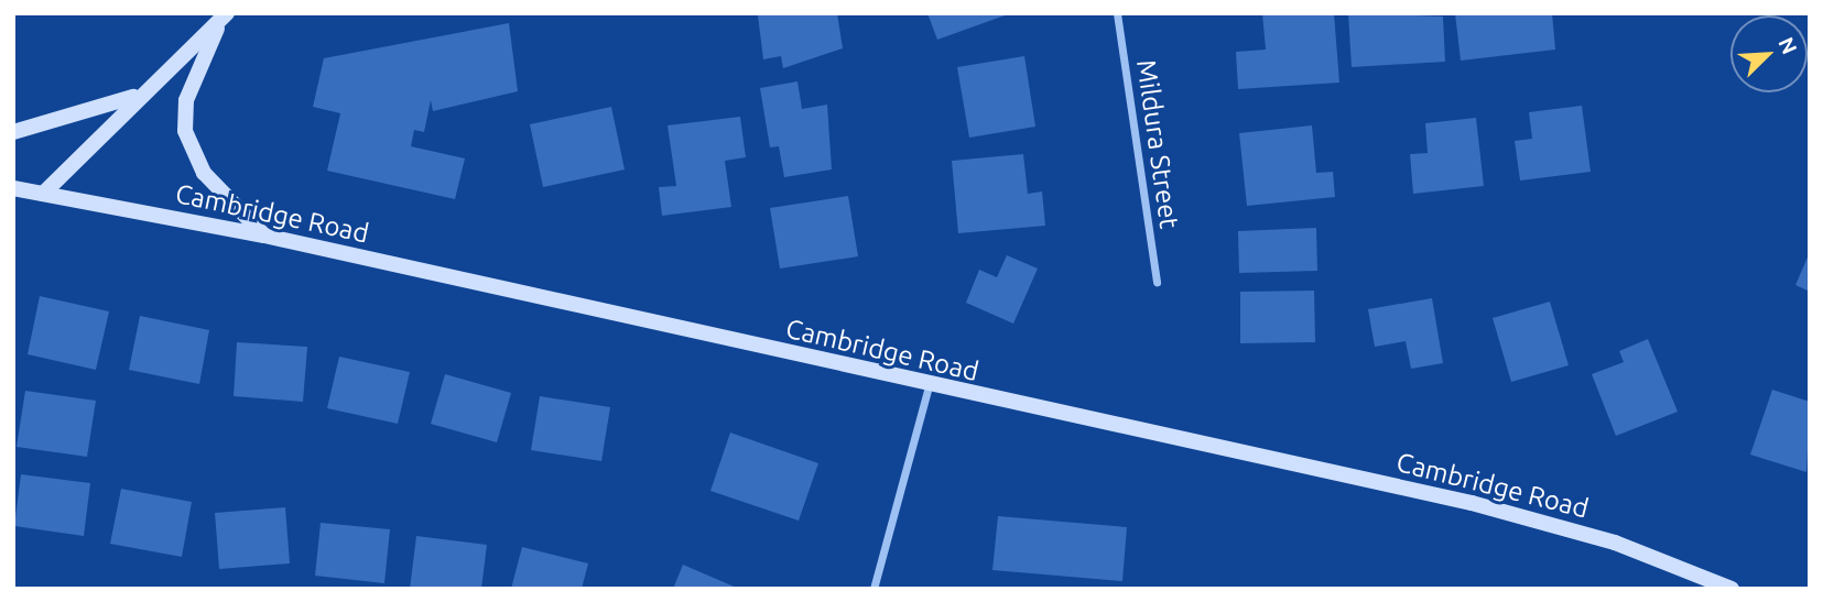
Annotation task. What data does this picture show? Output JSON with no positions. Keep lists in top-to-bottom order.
{
  "streets": {
    "main road": ["Cambridge Road"],
    "street": ["Mildura Street"]
  },
  "north": "top right"
}
